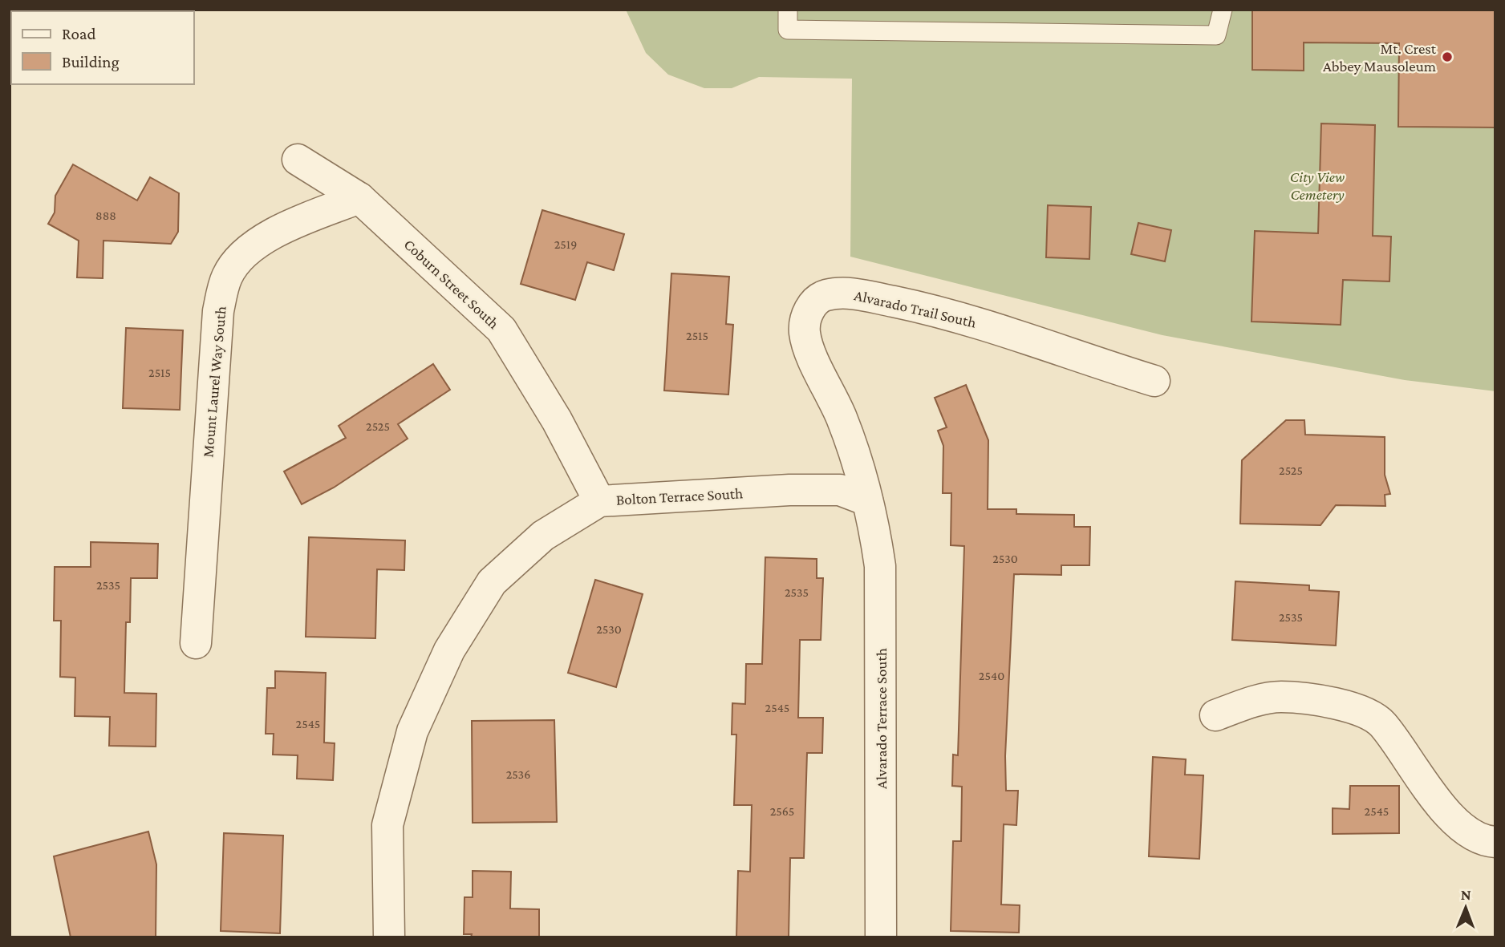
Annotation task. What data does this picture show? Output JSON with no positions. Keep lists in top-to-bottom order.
{
  "streets": {
    "street": [
      "Coburn Street South",
      "Alvarado Trail South",
      "Mount Laurel Way South",
      "Bolton Terrace South",
      "Alvarado Terrace South"
    ]
  },
  "crossings": [
    ["Coburn Street South", "Mount Laurel Way South"],
    ["Coburn Street South", "Bolton Terrace South"],
    ["Alvarado Trail South", "Bolton Terrace South"],
    ["Alvarado Trail South", "Alvarado Terrace South"],
    ["Bolton Terrace South", "Alvarado Terrace South"]
  ],
  "parks": ["City View Cemetery"],
  "places": ["Mt. Crest Abbey Mausoleum"],
  "house_numbers": [
    "888",
    "2519",
    "2515",
    "2515",
    "2525",
    "2525",
    "2530",
    "2535",
    "2535",
    "2535",
    "2530",
    "2540",
    "2545",
    "2545",
    "2536",
    "2565",
    "2545"
  ],
  "legend": ["Road", "Building"],
  "north": "top"
}
